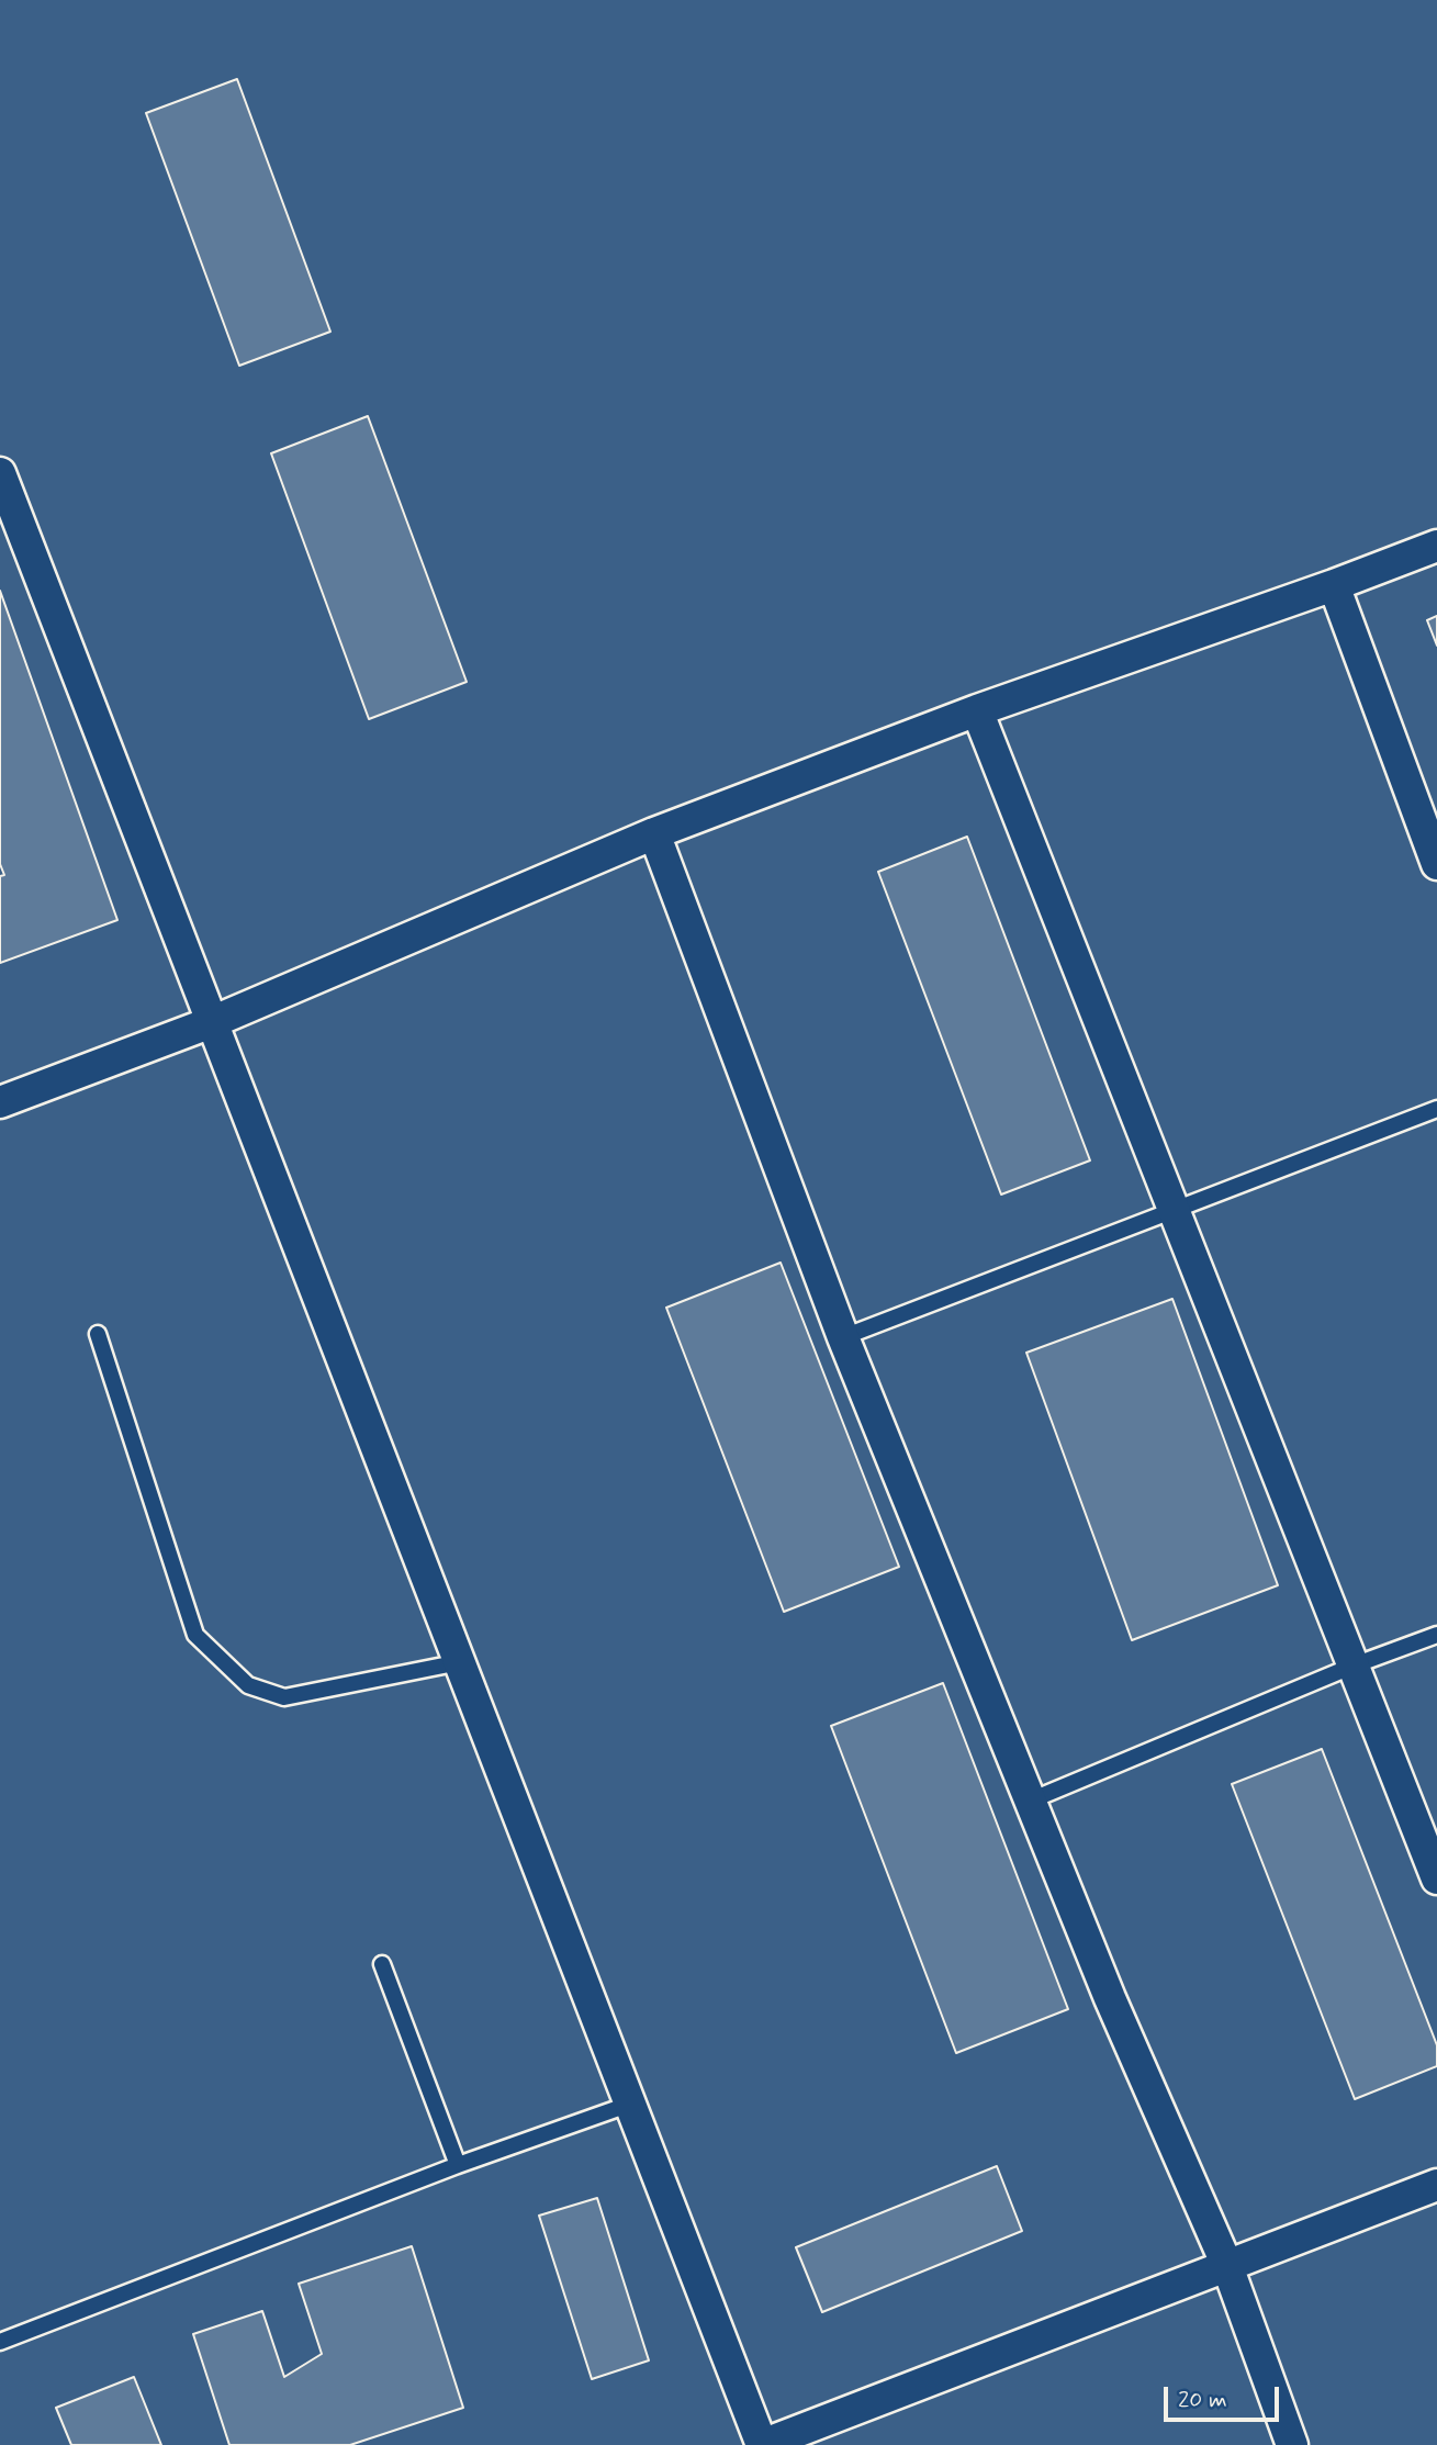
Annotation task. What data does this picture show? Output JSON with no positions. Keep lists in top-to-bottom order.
{
  "scale_bar": "20 m"
}
